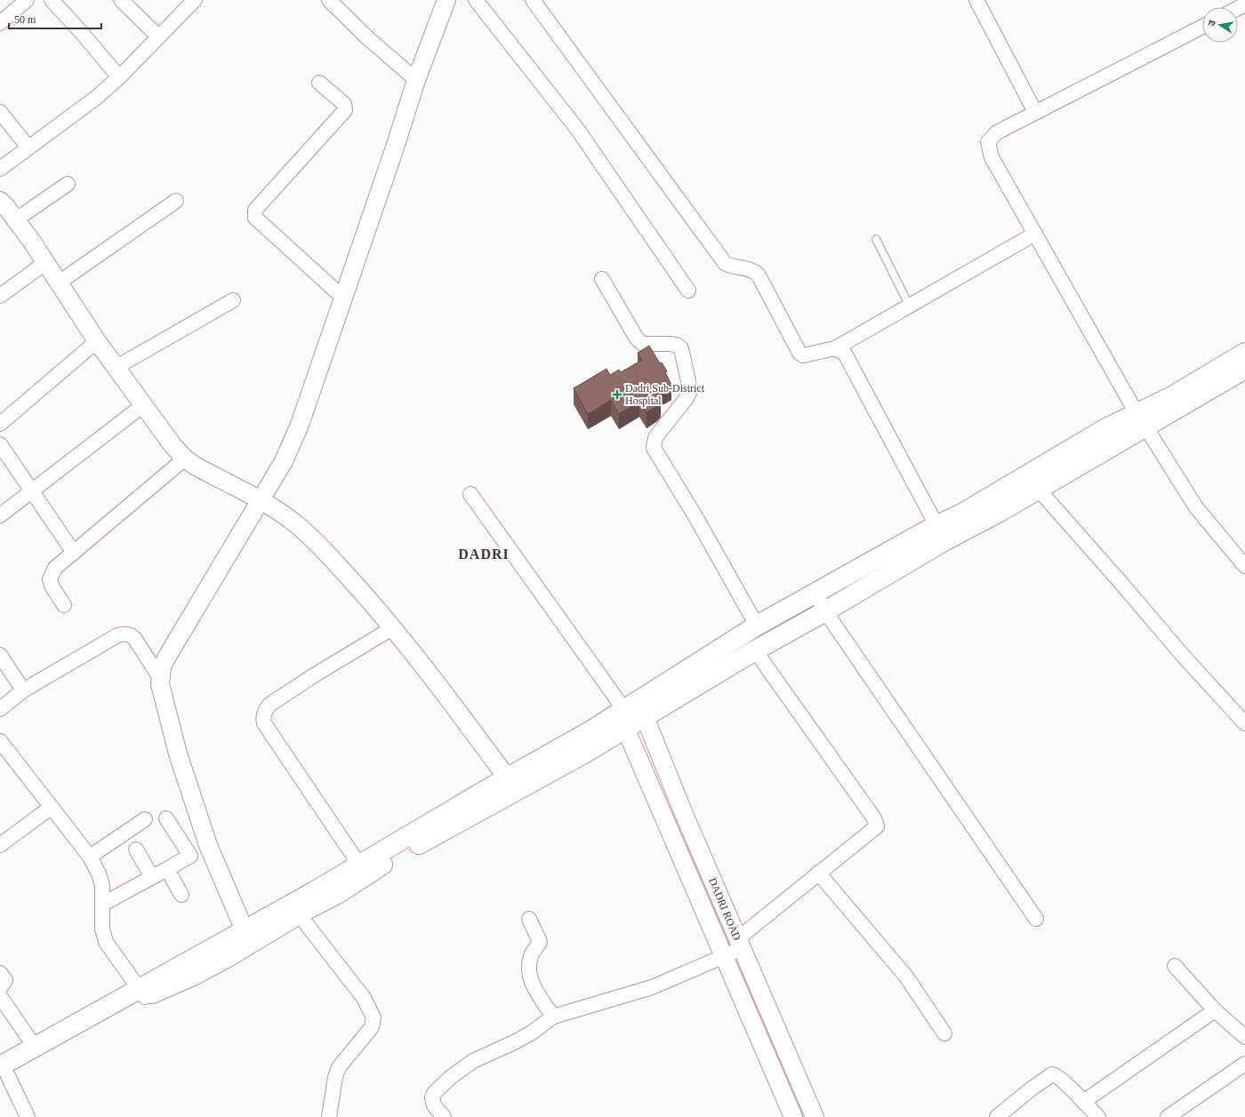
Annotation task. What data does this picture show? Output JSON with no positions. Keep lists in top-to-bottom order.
{
  "streets": {
    "street": ["DADRI ROAD"]
  },
  "districts": ["DADRI"],
  "places": {
    "health": ["Dadri,Sub-District Hospital"]
  },
  "scale_bar": "50 m",
  "north": "left"
}
